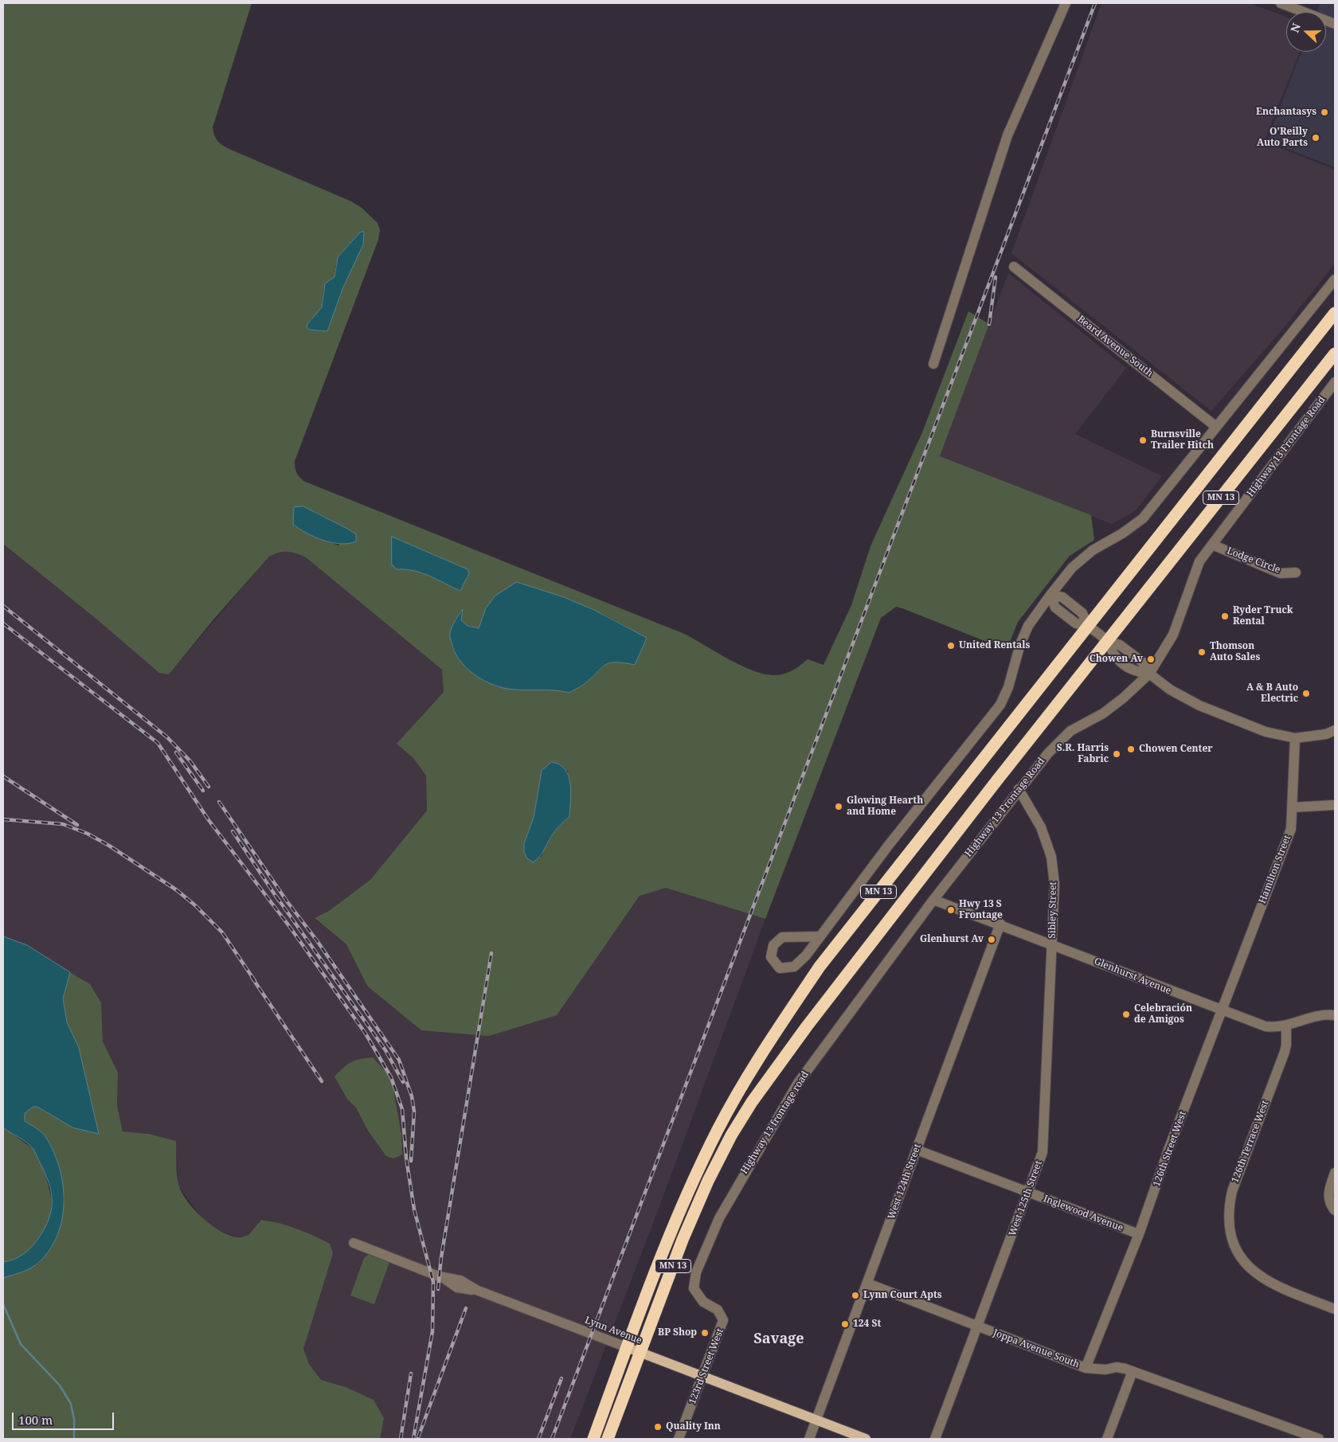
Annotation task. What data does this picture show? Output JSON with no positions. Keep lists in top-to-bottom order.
{
  "streets": {
    "highway": ["MN 13"],
    "main road": ["Lynn Avenue"],
    "street": [
      "Beard Avenue South",
      "Highway 13 Frontage Road",
      "Lodge Circle",
      "Hamilton Street",
      "Sibley Street",
      "Glenhurst Avenue",
      "Highway 13 frontage road",
      "126th Terrace West",
      "126th Street West",
      "West 124th Street",
      "West 125th Street",
      "Inglewood Avenue",
      "Joppa Avenue South",
      "123rd Street West"
    ]
  },
  "crossings": [
    ["Highway 13 Frontage Road", "Lodge Circle"],
    ["Highway 13 Frontage Road", "Sibley Street"],
    ["Highway 13 Frontage Road", "Glenhurst Avenue"],
    ["Highway 13 Frontage Road", "Highway 13 frontage road"],
    ["MN 13", "Lynn Avenue"],
    ["Hamilton Street", "126th Street West"],
    ["Sibley Street", "Glenhurst Avenue"],
    ["Sibley Street", "West 125th Street"],
    ["Glenhurst Avenue", "Highway 13 frontage road"],
    ["Glenhurst Avenue", "126th Terrace West"],
    ["Glenhurst Avenue", "126th Street West"],
    ["Glenhurst Avenue", "West 124th Street"],
    ["Glenhurst Avenue", "West 125th Street"],
    ["Highway 13 frontage road", "123rd Street West"],
    ["126th Street West", "Inglewood Avenue"],
    ["126th Street West", "Joppa Avenue South"],
    ["West 124th Street", "Inglewood Avenue"],
    ["West 124th Street", "Lynn Avenue"],
    ["West 124th Street", "Joppa Avenue South"],
    ["West 125th Street", "Inglewood Avenue"],
    ["West 125th Street", "Joppa Avenue South"],
    ["Lynn Avenue", "123rd Street West"]
  ],
  "districts": ["Savage"],
  "places": [
    "Enchantasys",
    "O'Reilly Auto Parts",
    "Burnsville Trailer Hitch",
    "Ryder Truck Rental",
    "United Rentals",
    "Thomson Auto Sales",
    "Chowen Av",
    "A & B Auto Electric",
    "Chowen Center",
    "S.R. Harris Fabric",
    "Glowing Hearth and Home",
    "Hwy 13 S Frontage",
    "Glenhurst Av",
    "Celebración de Amigos",
    "Lynn Court Apts",
    "124 St",
    "BP Shop",
    "Quality Inn"
  ],
  "scale_bar": "100 m",
  "north": "left"
}
